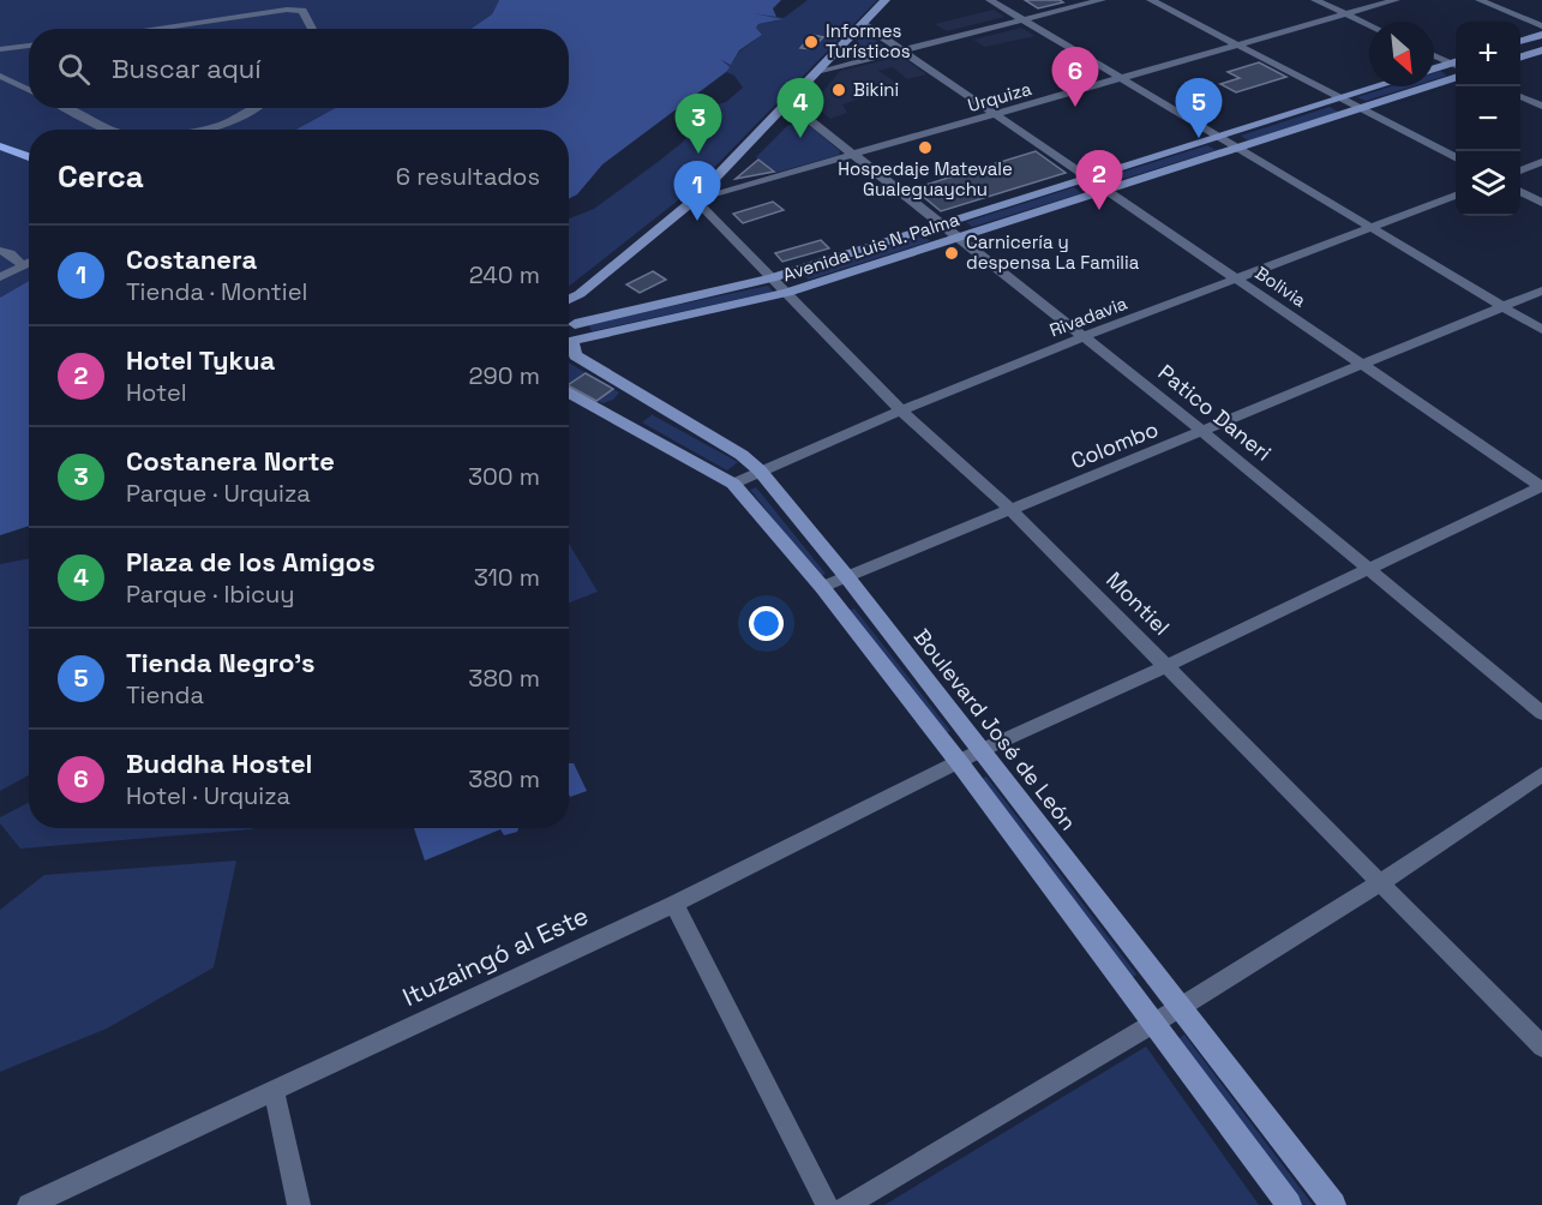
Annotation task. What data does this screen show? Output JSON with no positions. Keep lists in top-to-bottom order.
{
  "streets": {
    "main road": ["Avenida Luis N. Palma", "Boulevard José de León"],
    "street": [
      "Urquiza",
      "Bolivia",
      "Rivadavia",
      "Patico Daneri",
      "Colombo",
      "Montiel",
      "Ituzaingó al Este"
    ]
  },
  "crossings": [
    ["Urquiza", "Bolivia"],
    ["Urquiza", "Patico Daneri"],
    ["Urquiza", "Montiel"],
    ["Avenida Luis N. Palma", "Bolivia"],
    ["Avenida Luis N. Palma", "Patico Daneri"],
    ["Avenida Luis N. Palma", "Montiel"],
    ["Avenida Luis N. Palma", "Boulevard José de León"],
    ["Bolivia", "Rivadavia"],
    ["Bolivia", "Colombo"],
    ["Bolivia", "Ituzaingó al Este"],
    ["Rivadavia", "Patico Daneri"],
    ["Rivadavia", "Montiel"],
    ["Rivadavia", "Boulevard José de León"],
    ["Patico Daneri", "Colombo"],
    ["Patico Daneri", "Ituzaingó al Este"],
    ["Colombo", "Montiel"],
    ["Colombo", "Boulevard José de León"],
    ["Montiel", "Ituzaingó al Este"],
    ["Boulevard José de León", "Ituzaingó al Este"]
  ],
  "places": [
    "Informes Turísticos",
    "Bikini",
    "Hospedaje Matevale Gualeguaychu",
    "Carnicería y despensa La Familia"
  ],
  "north": "bottom right",
  "page": {
    "map_buttons": ["+", "−"],
    "search": "Buscar aquí",
    "pins": [
      "6",
      "4",
      "5",
      "3",
      "2",
      "1"
    ],
    "heading": ["Cerca", "6 resultados"],
    "list": [
      {
        "mark": "1",
        "name": "Costanera",
        "note": "Tienda · Montiel",
        "value": "240 m"
      },
      {
        "mark": "2",
        "name": "Hotel Tykua",
        "note": "Hotel",
        "value": "290 m"
      },
      {
        "mark": "3",
        "name": "Costanera Norte",
        "note": "Parque · Urquiza",
        "value": "300 m"
      },
      {
        "mark": "4",
        "name": "Plaza de los Amigos",
        "note": "Parque · Ibicuy",
        "value": "310 m"
      },
      {
        "mark": "5",
        "name": "Tienda Negro's",
        "note": "Tienda",
        "value": "380 m"
      },
      {
        "mark": "6",
        "name": "Buddha Hostel",
        "note": "Hotel · Urquiza",
        "value": "380 m"
      }
    ]
  }
}
